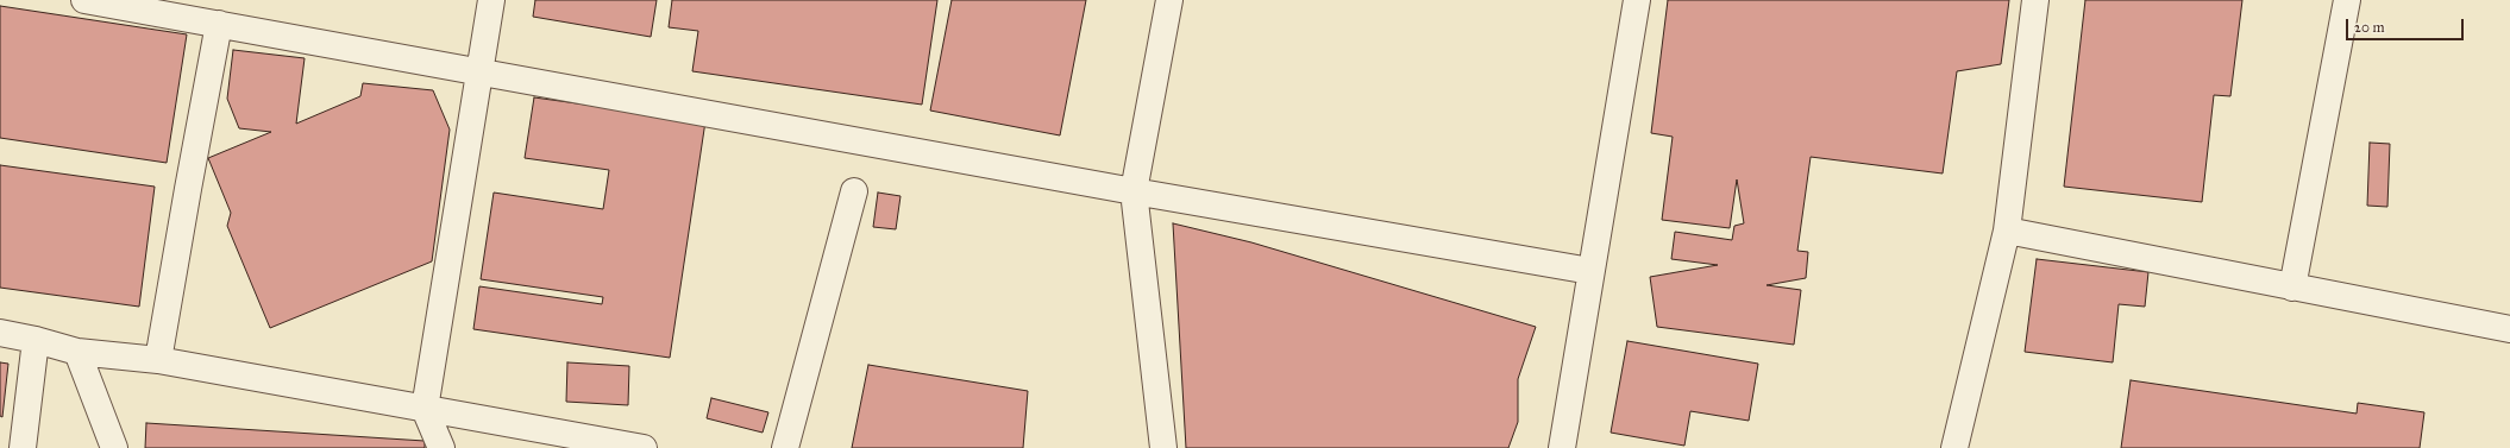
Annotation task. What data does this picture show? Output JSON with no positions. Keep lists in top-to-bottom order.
{
  "scale_bar": "20 m"
}
